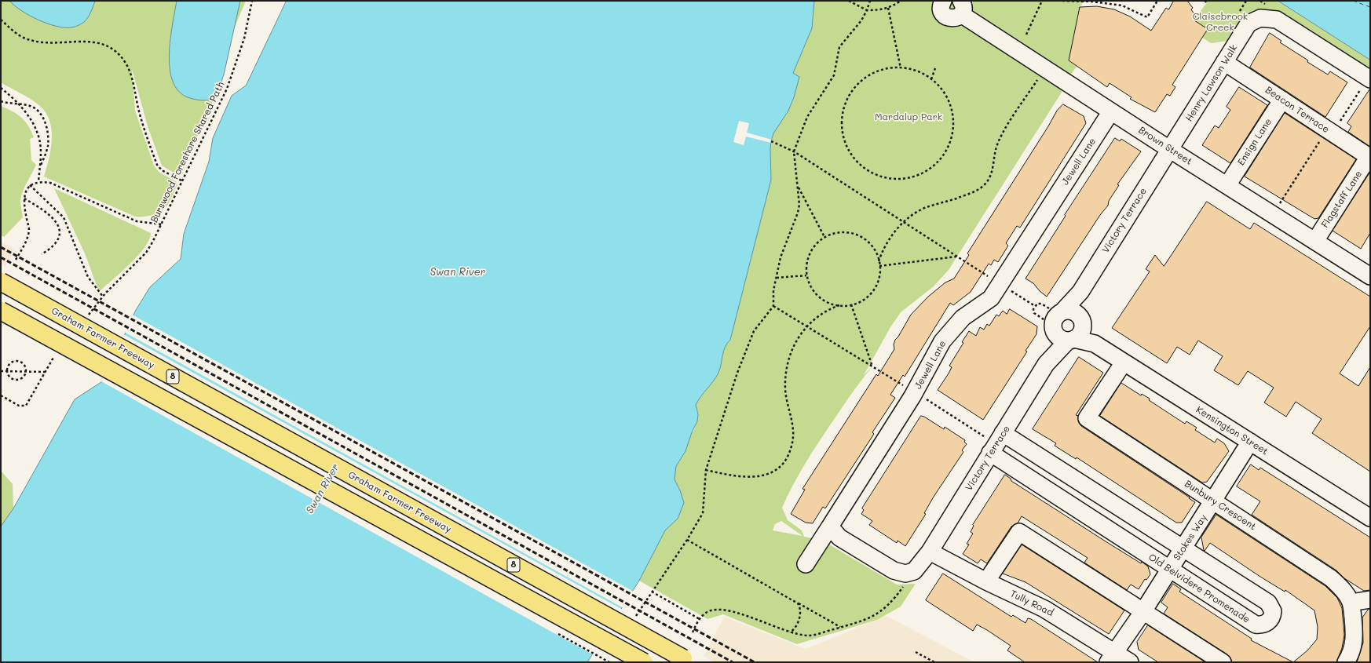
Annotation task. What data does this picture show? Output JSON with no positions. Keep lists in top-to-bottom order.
{
  "streets": {
    "highway": ["Graham Farmer Freeway", "8"],
    "street": [
      "Henry Lawson Walk",
      "Beacon Terrace",
      "Ensign Lane",
      "Brown Street",
      "Jewell Lane",
      "Flagstaff Lane",
      "Victory Terrace",
      "Kensington Street",
      "Bunbury Crescent",
      "Stokes Way",
      "Old Belvidere Promenade",
      "Tully Road"
    ],
    "path": ["Burswood Foreshore Shared Path"]
  },
  "crossings": [
    ["Henry Lawson Walk", "Beacon Terrace"],
    ["Henry Lawson Walk", "Brown Street"],
    ["Henry Lawson Walk", "Victory Terrace"],
    ["Beacon Terrace", "Ensign Lane"],
    ["Beacon Terrace", "Flagstaff Lane"],
    ["Ensign Lane", "Brown Street"],
    ["Brown Street", "Jewell Lane"],
    ["Brown Street", "Flagstaff Lane"],
    ["Brown Street", "Victory Terrace"],
    ["Victory Terrace", "Kensington Street"],
    ["Victory Terrace", "Old Belvidere Promenade"],
    ["Victory Terrace", "Tully Road"],
    ["Kensington Street", "Bunbury Crescent"],
    ["Kensington Street", "Stokes Way"],
    ["Bunbury Crescent", "Stokes Way"],
    ["Stokes Way", "Old Belvidere Promenade"],
    ["Stokes Way", "Tully Road"]
  ],
  "water": ["Swan River"],
  "parks": ["Claisebrook Creek", "Mardalup Park"]
}
